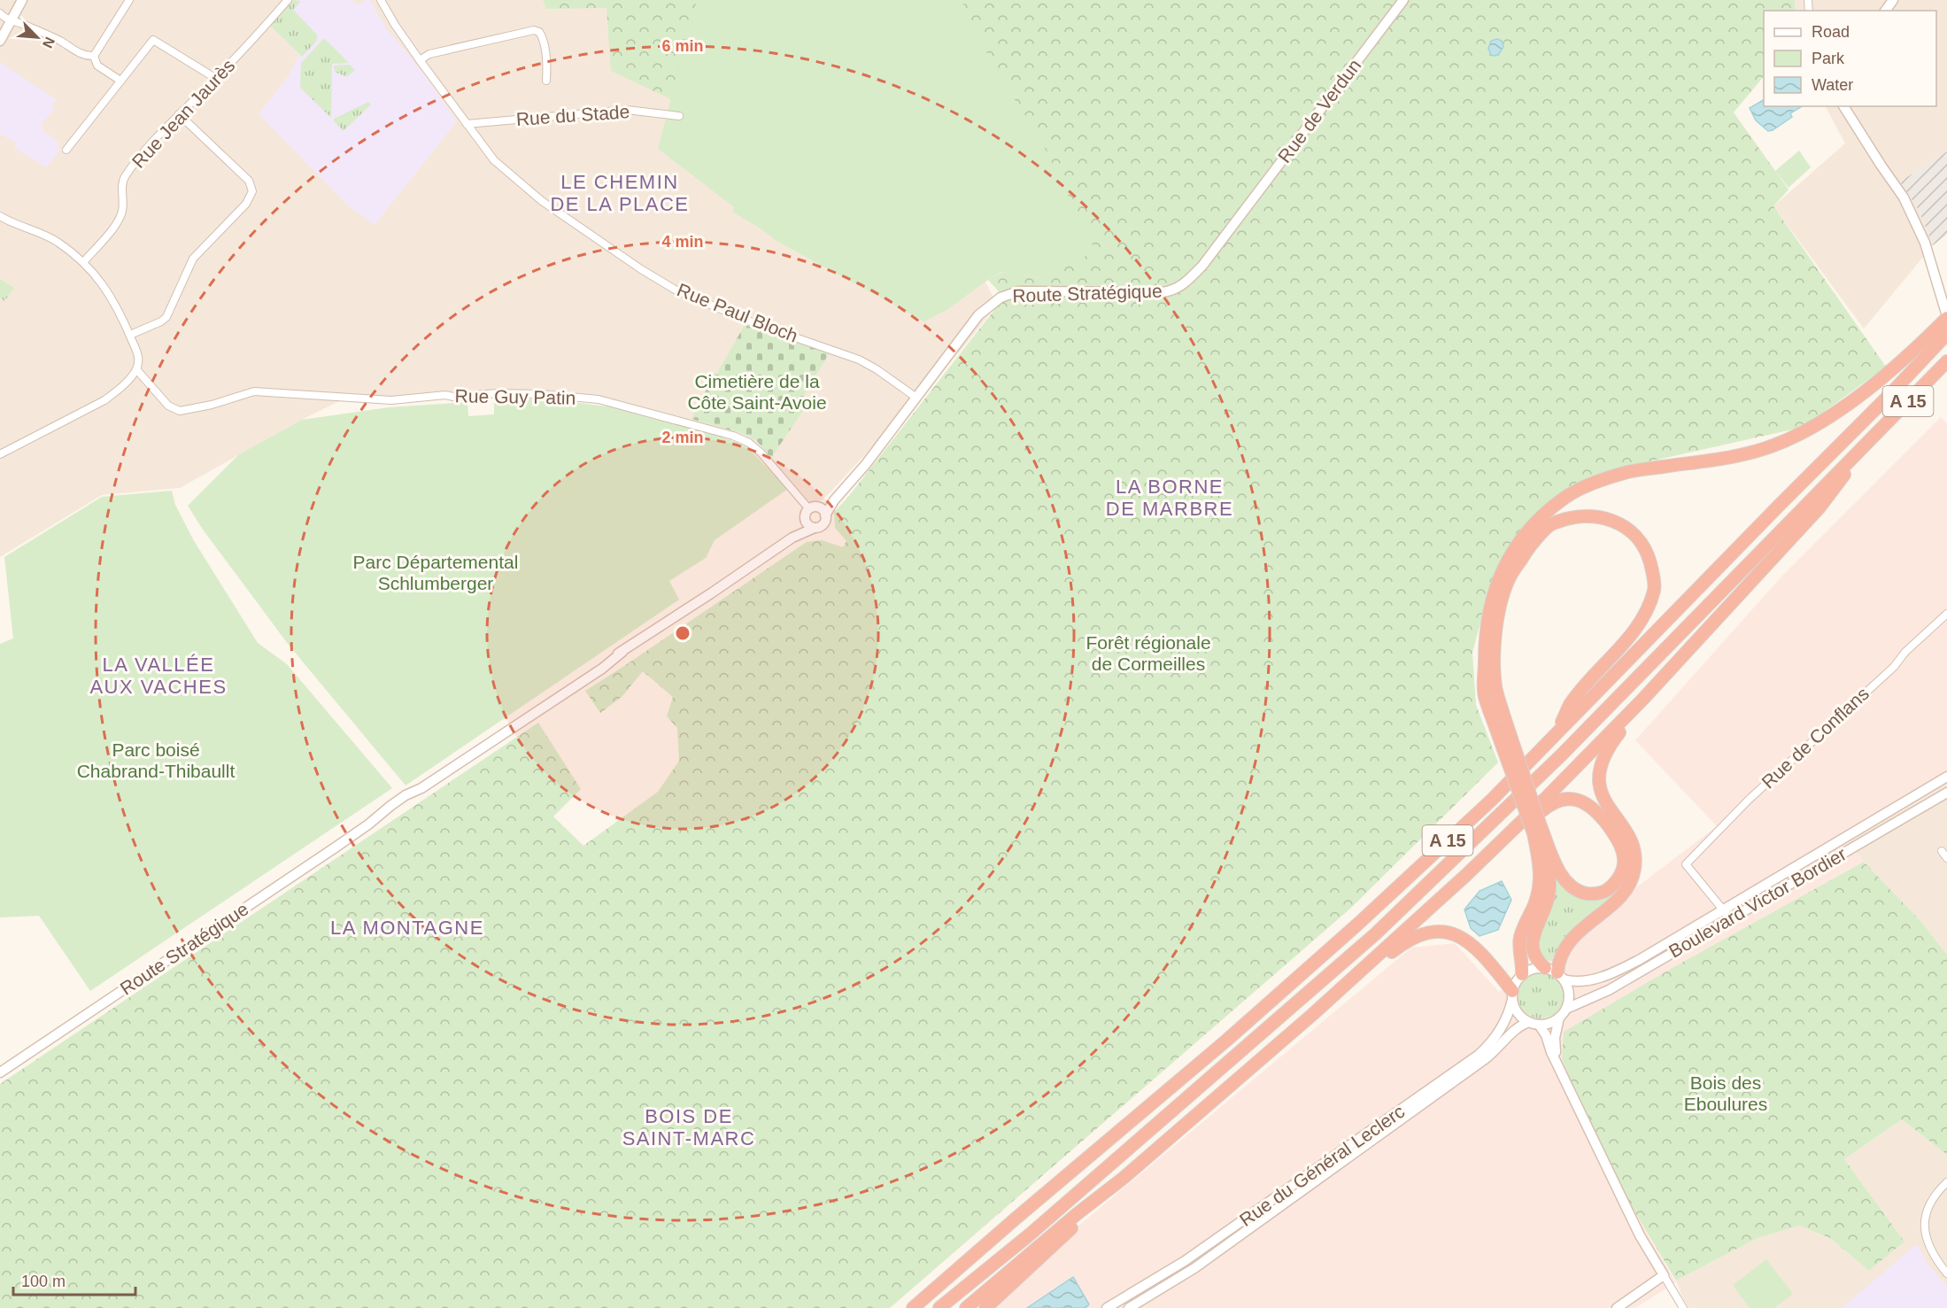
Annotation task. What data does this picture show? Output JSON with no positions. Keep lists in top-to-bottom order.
{
  "streets": {
    "highway": ["A 15"],
    "main road": [
      "Rue de Verdun",
      "Route Stratégique",
      "Boulevard Victor Bordier",
      "Rue du Général Leclerc"
    ],
    "street": [
      "Rue Jean Jaurès",
      "Rue du Stade",
      "Rue Paul Bloch",
      "Rue Guy Patin",
      "Rue de Conflans"
    ]
  },
  "crossings": [
    ["Rue de Verdun", "Route Stratégique"],
    ["Rue du Stade", "Rue Paul Bloch"],
    ["Route Stratégique", "Rue Paul Bloch"],
    ["Route Stratégique", "Rue Guy Patin"],
    ["Rue de Conflans", "Boulevard Victor Bordier"],
    ["Boulevard Victor Bordier", "Rue du Général Leclerc"]
  ],
  "districts": [
    "LE CHEMIN DE LA PLACE",
    "LA BORNE DE MARBRE",
    "LA VALLÉE AUX VACHES",
    "LA MONTAGNE",
    "BOIS DE SAINT-MARC"
  ],
  "parks": [
    "Cimetière de la Côte Saint-Avoie",
    "Parc Départemental Schlumberger",
    "Forêt régionale de Cormeilles",
    "Parc boisé Chabrand-Thibaullt",
    "Bois des Eboulures"
  ],
  "legend": ["Road", "Park", "Water"],
  "scale_bar": "100 m",
  "north": "bottom right",
  "rings": ["6 min", "4 min", "2 min"]
}
